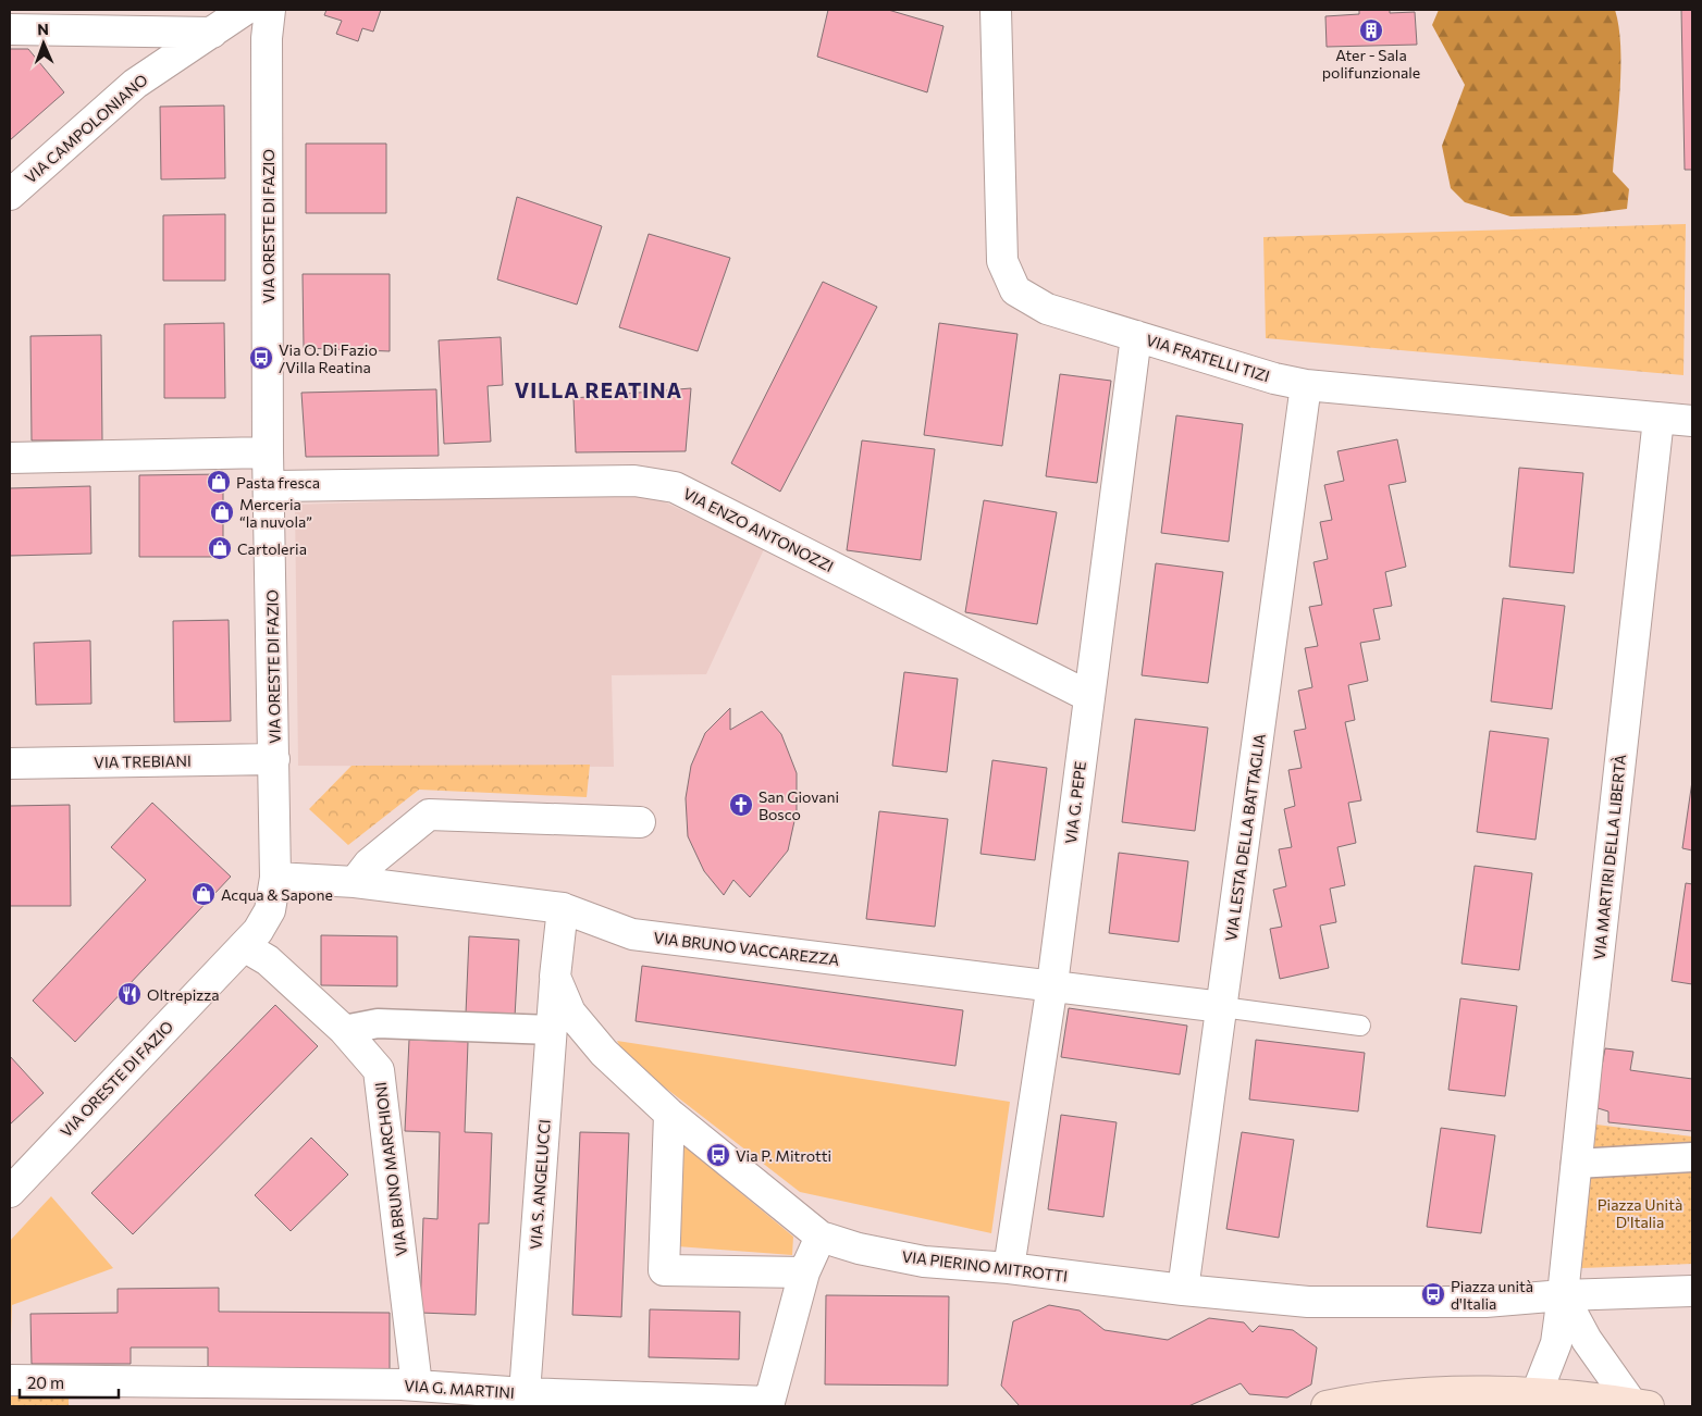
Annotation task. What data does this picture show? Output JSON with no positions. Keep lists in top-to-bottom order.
{
  "streets": {
    "street": [
      "VIA CAMPOLONIANO",
      "VIA ORESTE DI FAZIO",
      "VIA FRATELLI TIZI",
      "VIA ENZO ANTONOZZI",
      "VIA TREBIANI",
      "VIA G. PEPE",
      "VIA LESTA DELLA BATTAGLIA",
      "VIA MARTIRI DELLA LIBERTÀ",
      "VIA BRUNO VACCAREZZA",
      "VIA BRUNO MARCHIONI",
      "VIA S. ANGELUCCI",
      "VIA PIERINO MITROTTI",
      "VIA G. MARTINI"
    ]
  },
  "crossings": [
    ["VIA ORESTE DI FAZIO", "VIA ENZO ANTONOZZI"],
    ["VIA ORESTE DI FAZIO", "VIA TREBIANI"],
    ["VIA ORESTE DI FAZIO", "VIA BRUNO VACCAREZZA"],
    ["VIA ORESTE DI FAZIO", "VIA BRUNO MARCHIONI"],
    ["VIA FRATELLI TIZI", "VIA G. PEPE"],
    ["VIA FRATELLI TIZI", "VIA LESTA DELLA BATTAGLIA"],
    ["VIA FRATELLI TIZI", "VIA MARTIRI DELLA LIBERTÀ"],
    ["VIA ENZO ANTONOZZI", "VIA G. PEPE"],
    ["VIA G. PEPE", "VIA BRUNO VACCAREZZA"],
    ["VIA G. PEPE", "VIA PIERINO MITROTTI"],
    ["VIA LESTA DELLA BATTAGLIA", "VIA BRUNO VACCAREZZA"],
    ["VIA LESTA DELLA BATTAGLIA", "VIA PIERINO MITROTTI"],
    ["VIA MARTIRI DELLA LIBERTÀ", "VIA PIERINO MITROTTI"],
    ["VIA BRUNO VACCAREZZA", "VIA PIERINO MITROTTI"],
    ["VIA BRUNO MARCHIONI", "VIA G. MARTINI"],
    ["VIA S. ANGELUCCI", "VIA PIERINO MITROTTI"],
    ["VIA S. ANGELUCCI", "VIA G. MARTINI"],
    ["VIA PIERINO MITROTTI", "VIA G. MARTINI"]
  ],
  "districts": ["VILLA REATINA"],
  "parks": ["Piazza Unità D'Italia"],
  "places": {
    "building": ["Ater - Sala polifunzionale"],
    "bus stop": ["Via O. Di Fazio /Villa Reatina", "Via P. Mitrotti", "Piazza unità d'Italia"],
    "shop": [
      "Pasta fresca",
      "Merceria “la nuvola”",
      "Cartoleria",
      "Acqua & Sapone"
    ],
    "church": ["San Giovani Bosco"],
    "restaurant": ["Oltrepizza"]
  },
  "scale_bar": "20 m",
  "north": "top"
}
